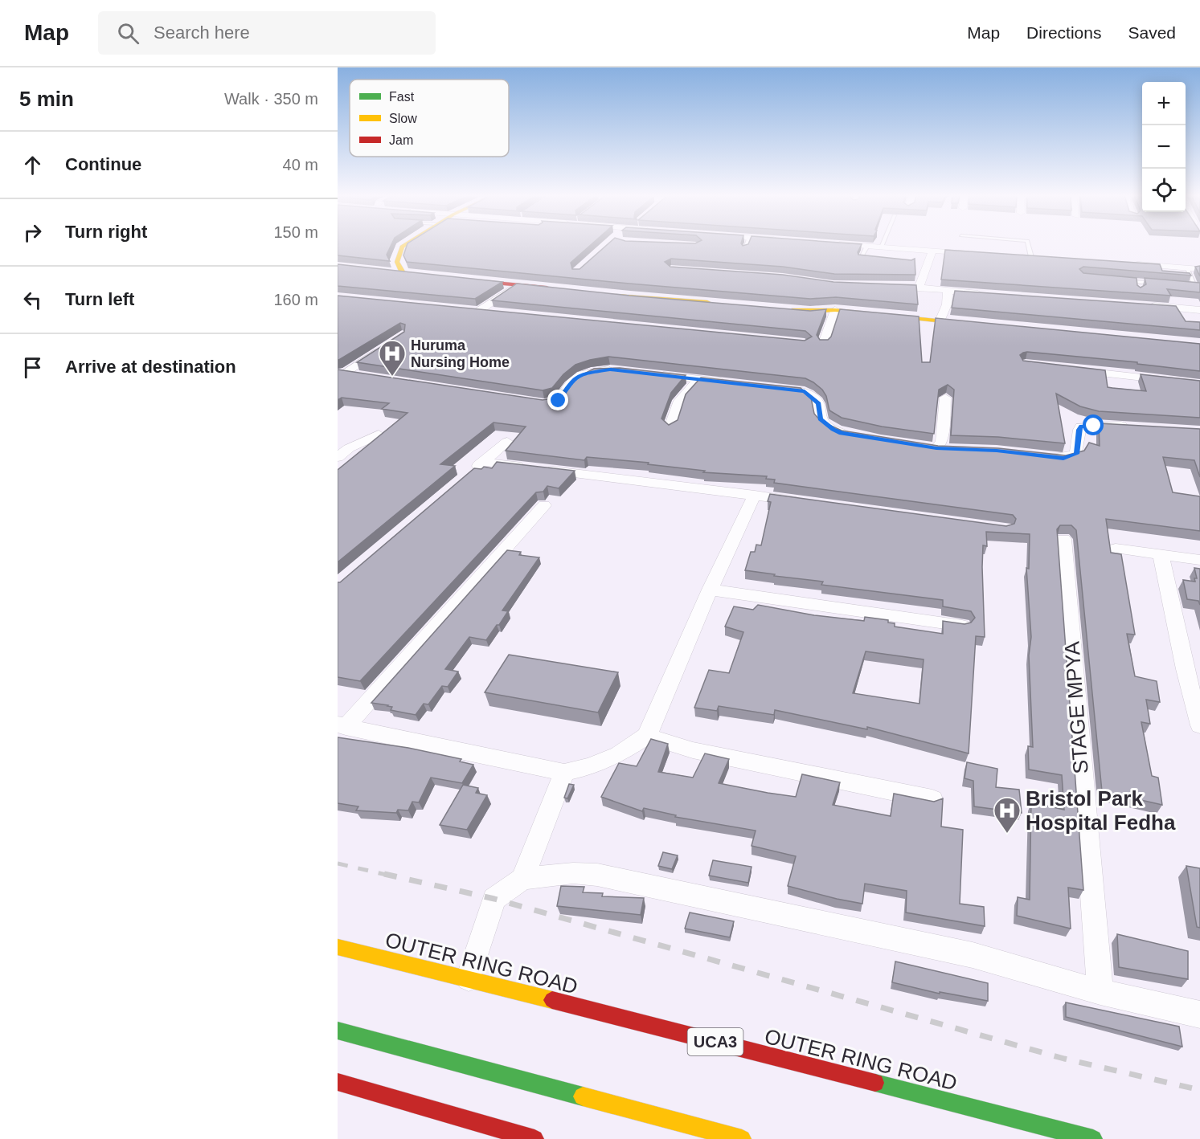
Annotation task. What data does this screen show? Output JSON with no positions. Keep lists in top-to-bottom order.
{
  "streets": {
    "street": ["STAGE MPYA", "OUTER RING ROAD", "UCA3"]
  },
  "places": {
    "hospital": ["Huruma Nursing Home", "Bristol Park Hospital Fedha"]
  },
  "legend": ["Fast", "Slow", "Jam"],
  "page": {
    "header": "Map",
    "search": "Search here",
    "nav": ["Map", "Directions", "Saved"],
    "heading": ["5 min", "Walk · 350 m"],
    "map_buttons": ["+", "−"],
    "list": [
      ["Continue", "40 m"],
      ["Turn right", "150 m"],
      ["Turn left", "160 m"],
      "Arrive at destination"
    ]
  }
}
